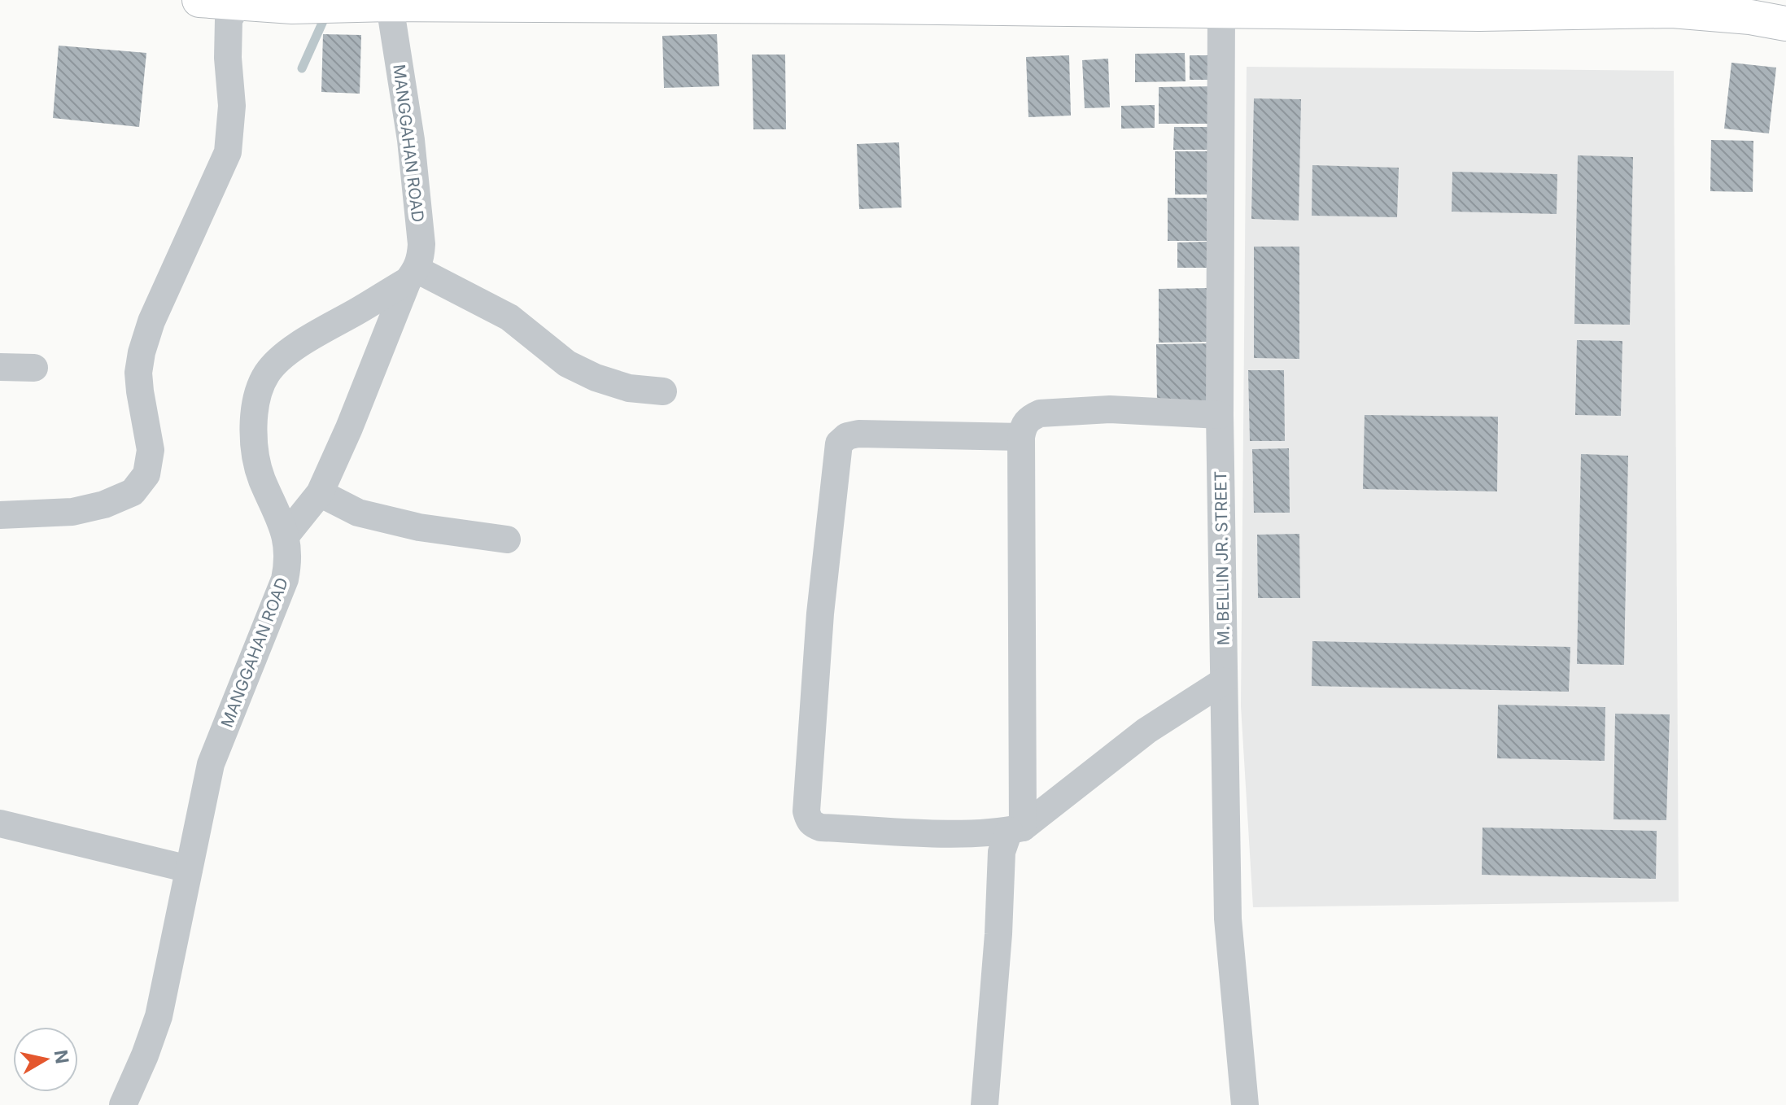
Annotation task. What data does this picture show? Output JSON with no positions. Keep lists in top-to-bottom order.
{
  "streets": {
    "street": ["MANGGAHAN ROAD", "M. BELLIN JR. STREET"]
  },
  "north": "right"
}
